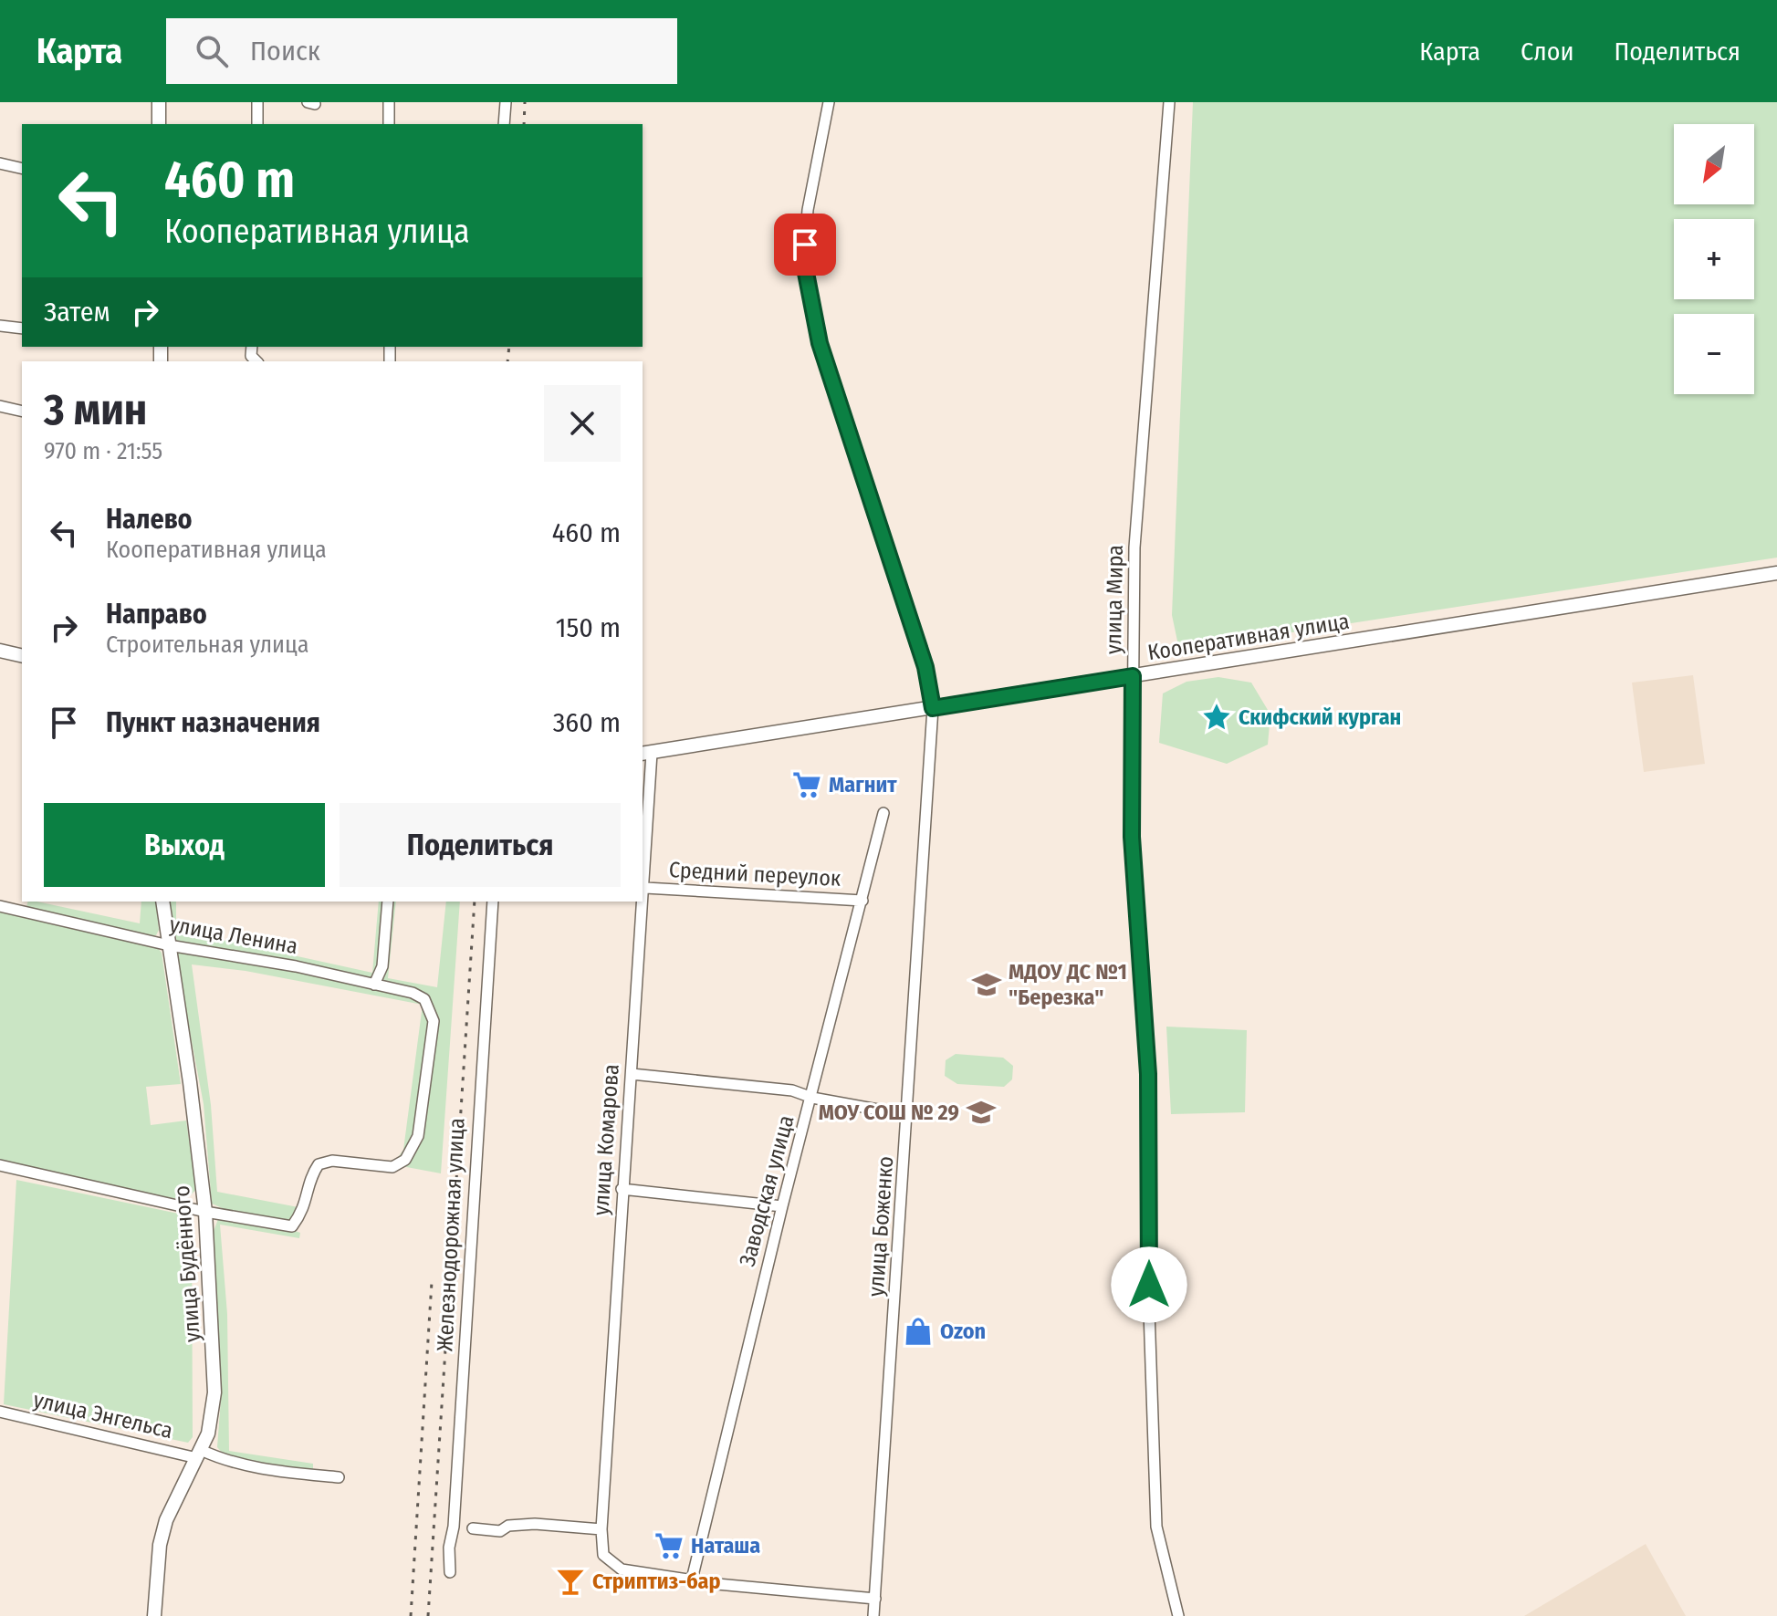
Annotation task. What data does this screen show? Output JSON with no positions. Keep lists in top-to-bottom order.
{
  "streets": {
    "street": [
      "улица Мира",
      "Кооперативная улица",
      "Средний переулок",
      "улица Ленина",
      "улица Комарова",
      "Заводская улица",
      "улица Боженко",
      "Железнодорожная улица",
      "улица Будённого",
      "улица Энгельса"
    ]
  },
  "crossings": [
    ["улица Мира", "Кооперативная улица"],
    ["Кооперативная улица", "улица Комарова"],
    ["Кооперативная улица", "улица Боженко"],
    ["Средний переулок", "улица Комарова"],
    ["Средний переулок", "Заводская улица"],
    ["улица Ленина", "Железнодорожная улица"],
    ["улица Ленина", "улица Будённого"],
    ["улица Комарова", "Заводская улица"],
    ["Железнодорожная улица", "улица Будённого"],
    ["улица Будённого", "улица Энгельса"]
  ],
  "places": {
    "place": ["Скифский курган"],
    "supermarket": ["Магнит", "Наташа"],
    "school or university": ["МДОУ ДС №1 \"Березка\"", "МОУ СОШ № 29"],
    "shop": ["Ozon"],
    "bar": ["Стриптиз-бар"]
  },
  "north": "bottom left",
  "page": {
    "header": "Карта",
    "search": "Поиск",
    "nav": ["Карта", "Слои", "Поделиться"],
    "map_buttons": ["+", "−"],
    "turn": ["460 m", "Кооперативная улица"],
    "then": "Затем",
    "heading": ["3 мин", "970 m · 21:55"],
    "list": [
      {
        "name": "Налево",
        "note": "Кооперативная улица",
        "value": "460 m"
      },
      {
        "name": "Направо",
        "note": "Строительная улица",
        "value": "150 m"
      },
      {
        "name": "Пункт назначения",
        "value": "360 m"
      }
    ],
    "buttons": ["Выход", "Поделиться"]
  }
}
